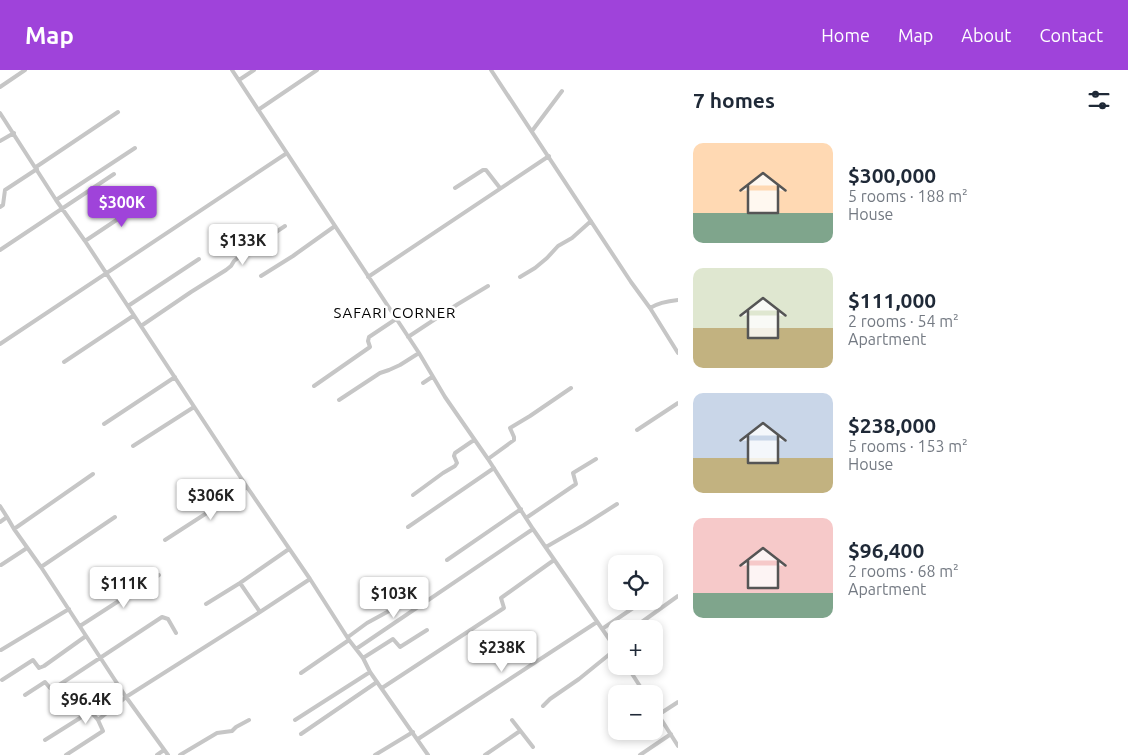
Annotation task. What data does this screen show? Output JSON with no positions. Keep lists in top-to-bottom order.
{
  "districts": ["SAFARI CORNER"],
  "page": {
    "header": "Map",
    "nav": [
      "Home",
      "Map",
      "About",
      "Contact"
    ],
    "heading": "7 homes",
    "list": [
      {
        "name": "$300,000",
        "note": "5 rooms · 188 m² · House"
      },
      {
        "name": "$111,000",
        "note": "2 rooms · 54 m² · Apartment"
      },
      {
        "name": "$238,000",
        "note": "5 rooms · 153 m² · House"
      },
      {
        "name": "$96,400",
        "note": "2 rooms · 68 m² · Apartment"
      }
    ],
    "price": [
      "$300K",
      "$133K",
      "$306K",
      "$111K",
      "$103K",
      "$238K",
      "$96.4K"
    ],
    "map_buttons": ["+", "−"]
  }
}
